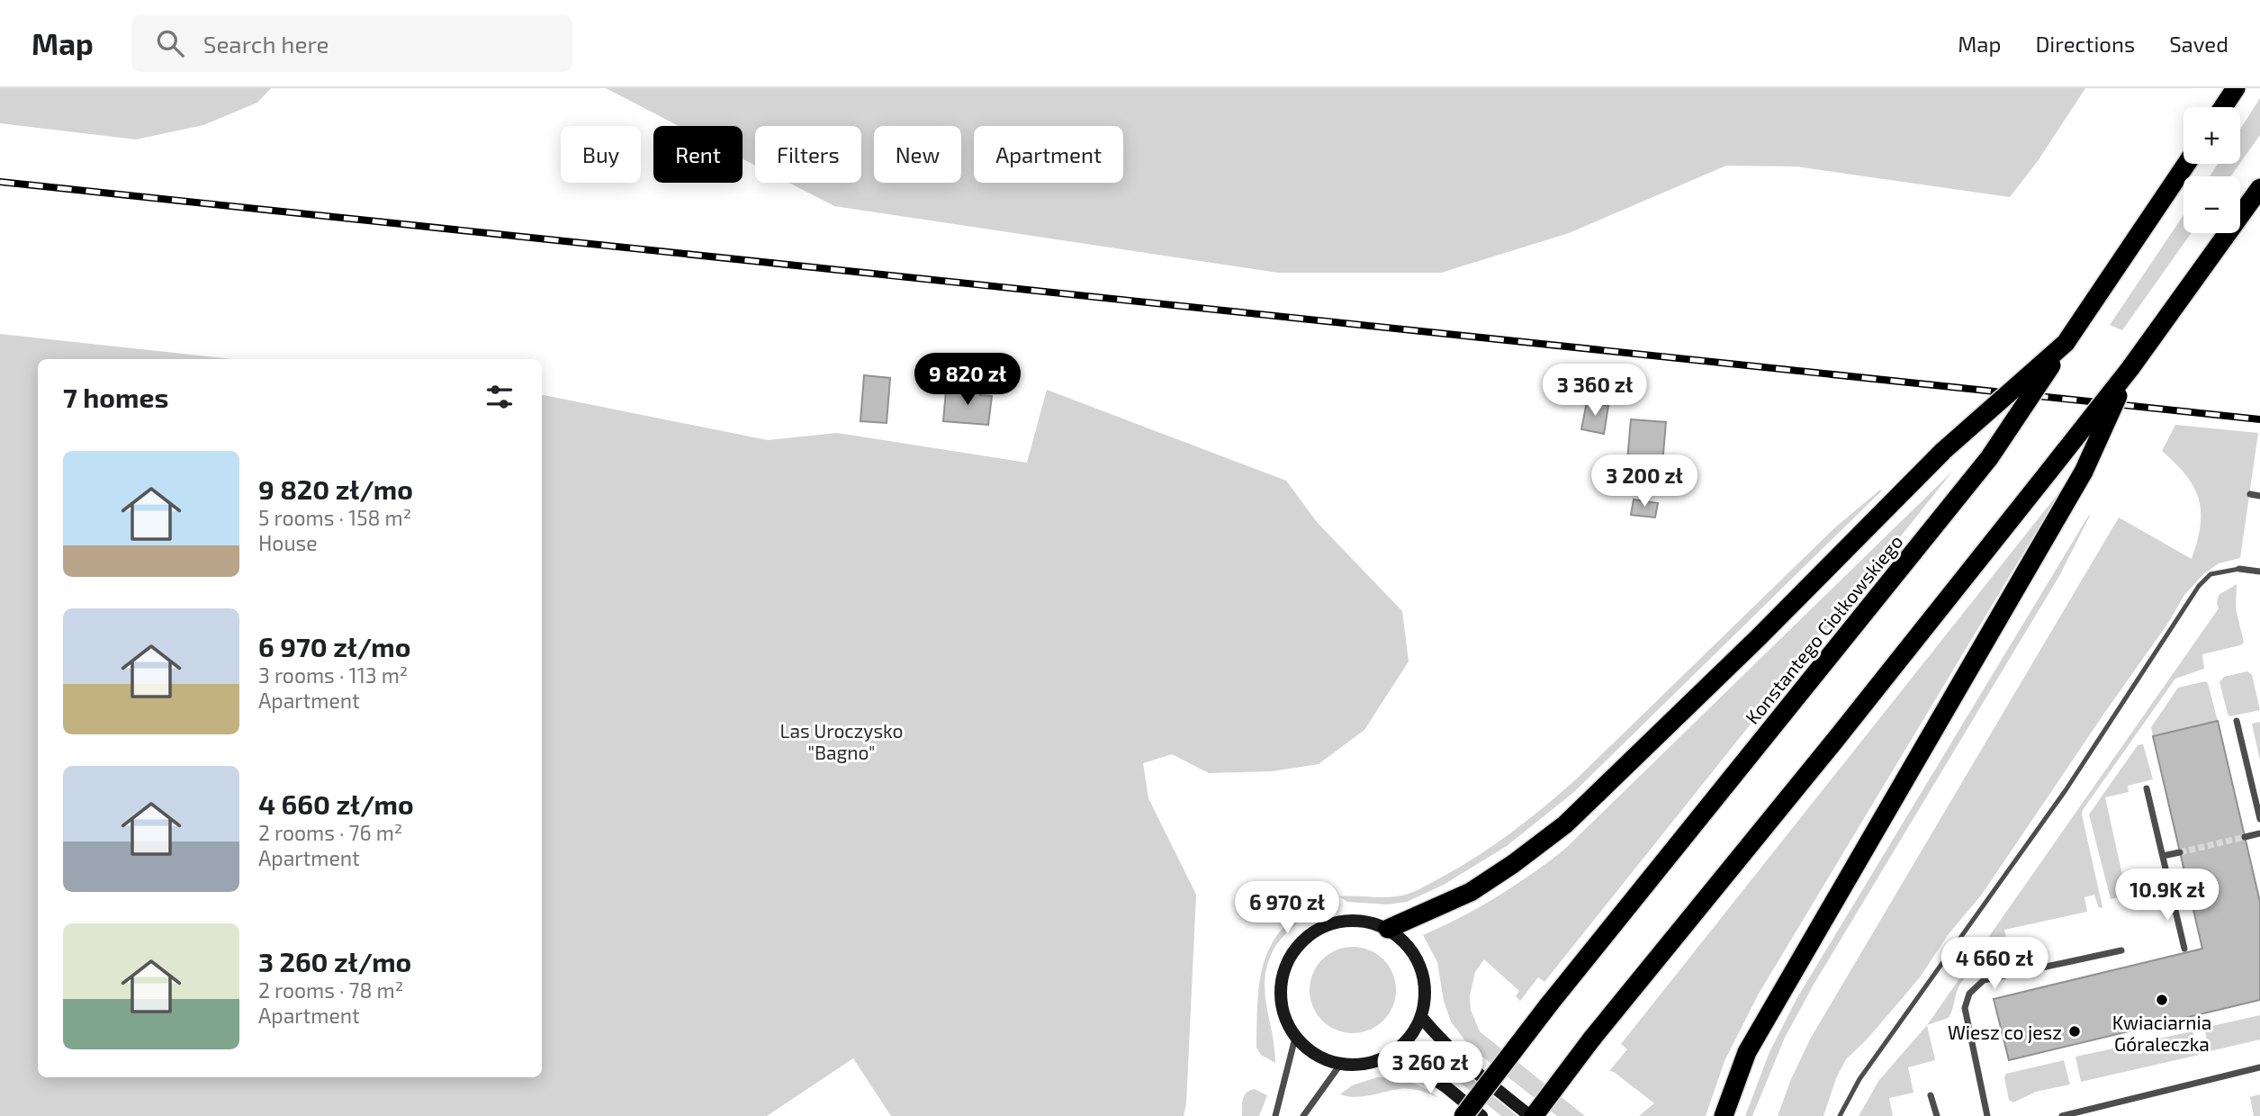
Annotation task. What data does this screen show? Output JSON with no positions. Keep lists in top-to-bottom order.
{
  "streets": {
    "highway": ["Konstantego Ciołkowskiego"]
  },
  "parks": ["Las Uroczysko \"Bagno\""],
  "places": ["Kwiaciarnia Góraleczka", "Wiesz co jesz"],
  "page": {
    "header": "Map",
    "search": "Search here",
    "nav": ["Map", "Directions", "Saved"],
    "map_buttons": ["+", "−"],
    "chip": [
      "Buy",
      "Rent",
      "Filters",
      "New",
      "Apartment"
    ],
    "price": [
      "9 820 zł",
      "3 360 zł",
      "3 200 zł",
      "10.9K zł",
      "6 970 zł",
      "4 660 zł",
      "3 260 zł"
    ],
    "heading": "7 homes",
    "list": [
      {
        "name": "9 820 zł/mo",
        "note": "5 rooms · 158 m² · House"
      },
      {
        "name": "6 970 zł/mo",
        "note": "3 rooms · 113 m² · Apartment"
      },
      {
        "name": "4 660 zł/mo",
        "note": "2 rooms · 76 m² · Apartment"
      },
      {
        "name": "3 260 zł/mo",
        "note": "2 rooms · 78 m² · Apartment"
      }
    ]
  }
}
